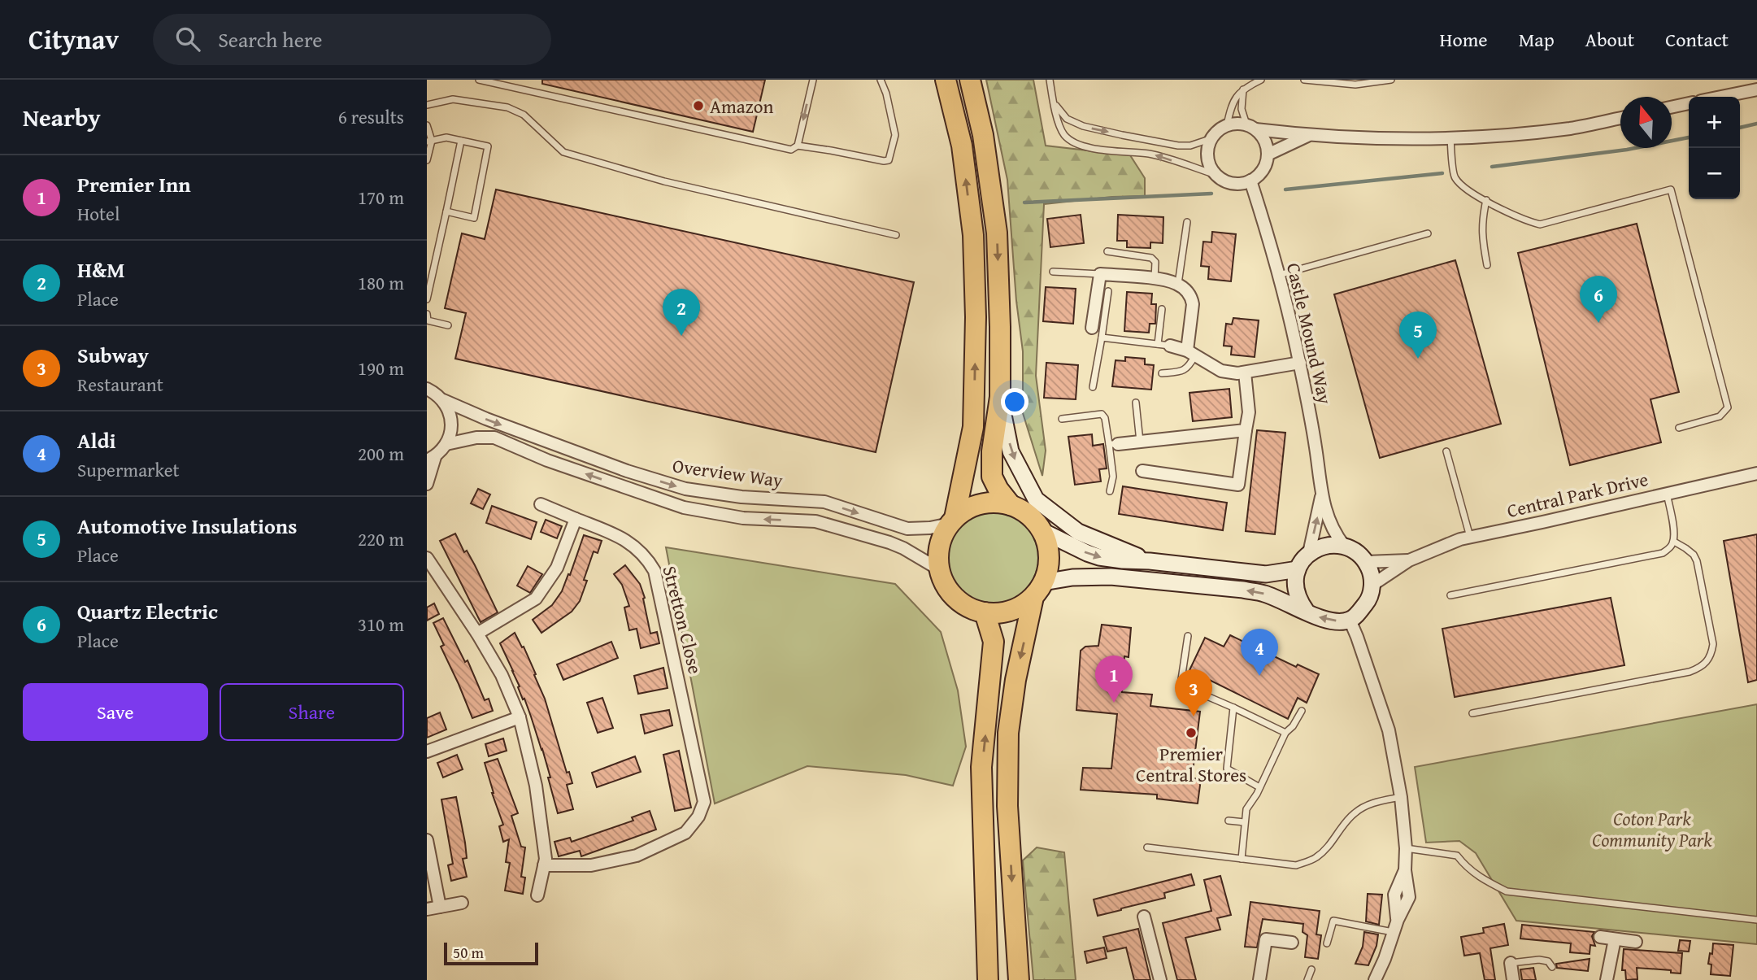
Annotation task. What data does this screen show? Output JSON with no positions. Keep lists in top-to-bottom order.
{
  "streets": {
    "street": [
      "Castle Mound Way",
      "Overview Way",
      "Central Park Drive",
      "Stretton Close"
    ]
  },
  "crossings": [
    ["Castle Mound Way", "Central Park Drive"]
  ],
  "parks": ["Coton Park Community Park"],
  "places": ["Amazon", "Premier Central Stores"],
  "scale_bar": "50 m",
  "north": "top",
  "page": {
    "header": "Citynav",
    "search": "Search here",
    "nav": [
      "Home",
      "Map",
      "About",
      "Contact"
    ],
    "heading": ["Nearby", "6 results"],
    "map_buttons": ["+", "−"],
    "list": [
      {
        "mark": "1",
        "name": "Premier Inn",
        "note": "Hotel",
        "value": "170 m"
      },
      {
        "mark": "2",
        "name": "H&M",
        "note": "Place",
        "value": "180 m"
      },
      {
        "mark": "3",
        "name": "Subway",
        "note": "Restaurant",
        "value": "190 m"
      },
      {
        "mark": "4",
        "name": "Aldi",
        "note": "Supermarket",
        "value": "200 m"
      },
      {
        "mark": "5",
        "name": "Automotive Insulations",
        "note": "Place",
        "value": "220 m"
      },
      {
        "mark": "6",
        "name": "Quartz Electric",
        "note": "Place",
        "value": "310 m"
      }
    ],
    "pins": [
      "6",
      "2",
      "5",
      "4",
      "1",
      "3"
    ],
    "buttons": ["Save", "Share"],
    "scale": "50 m"
  }
}
